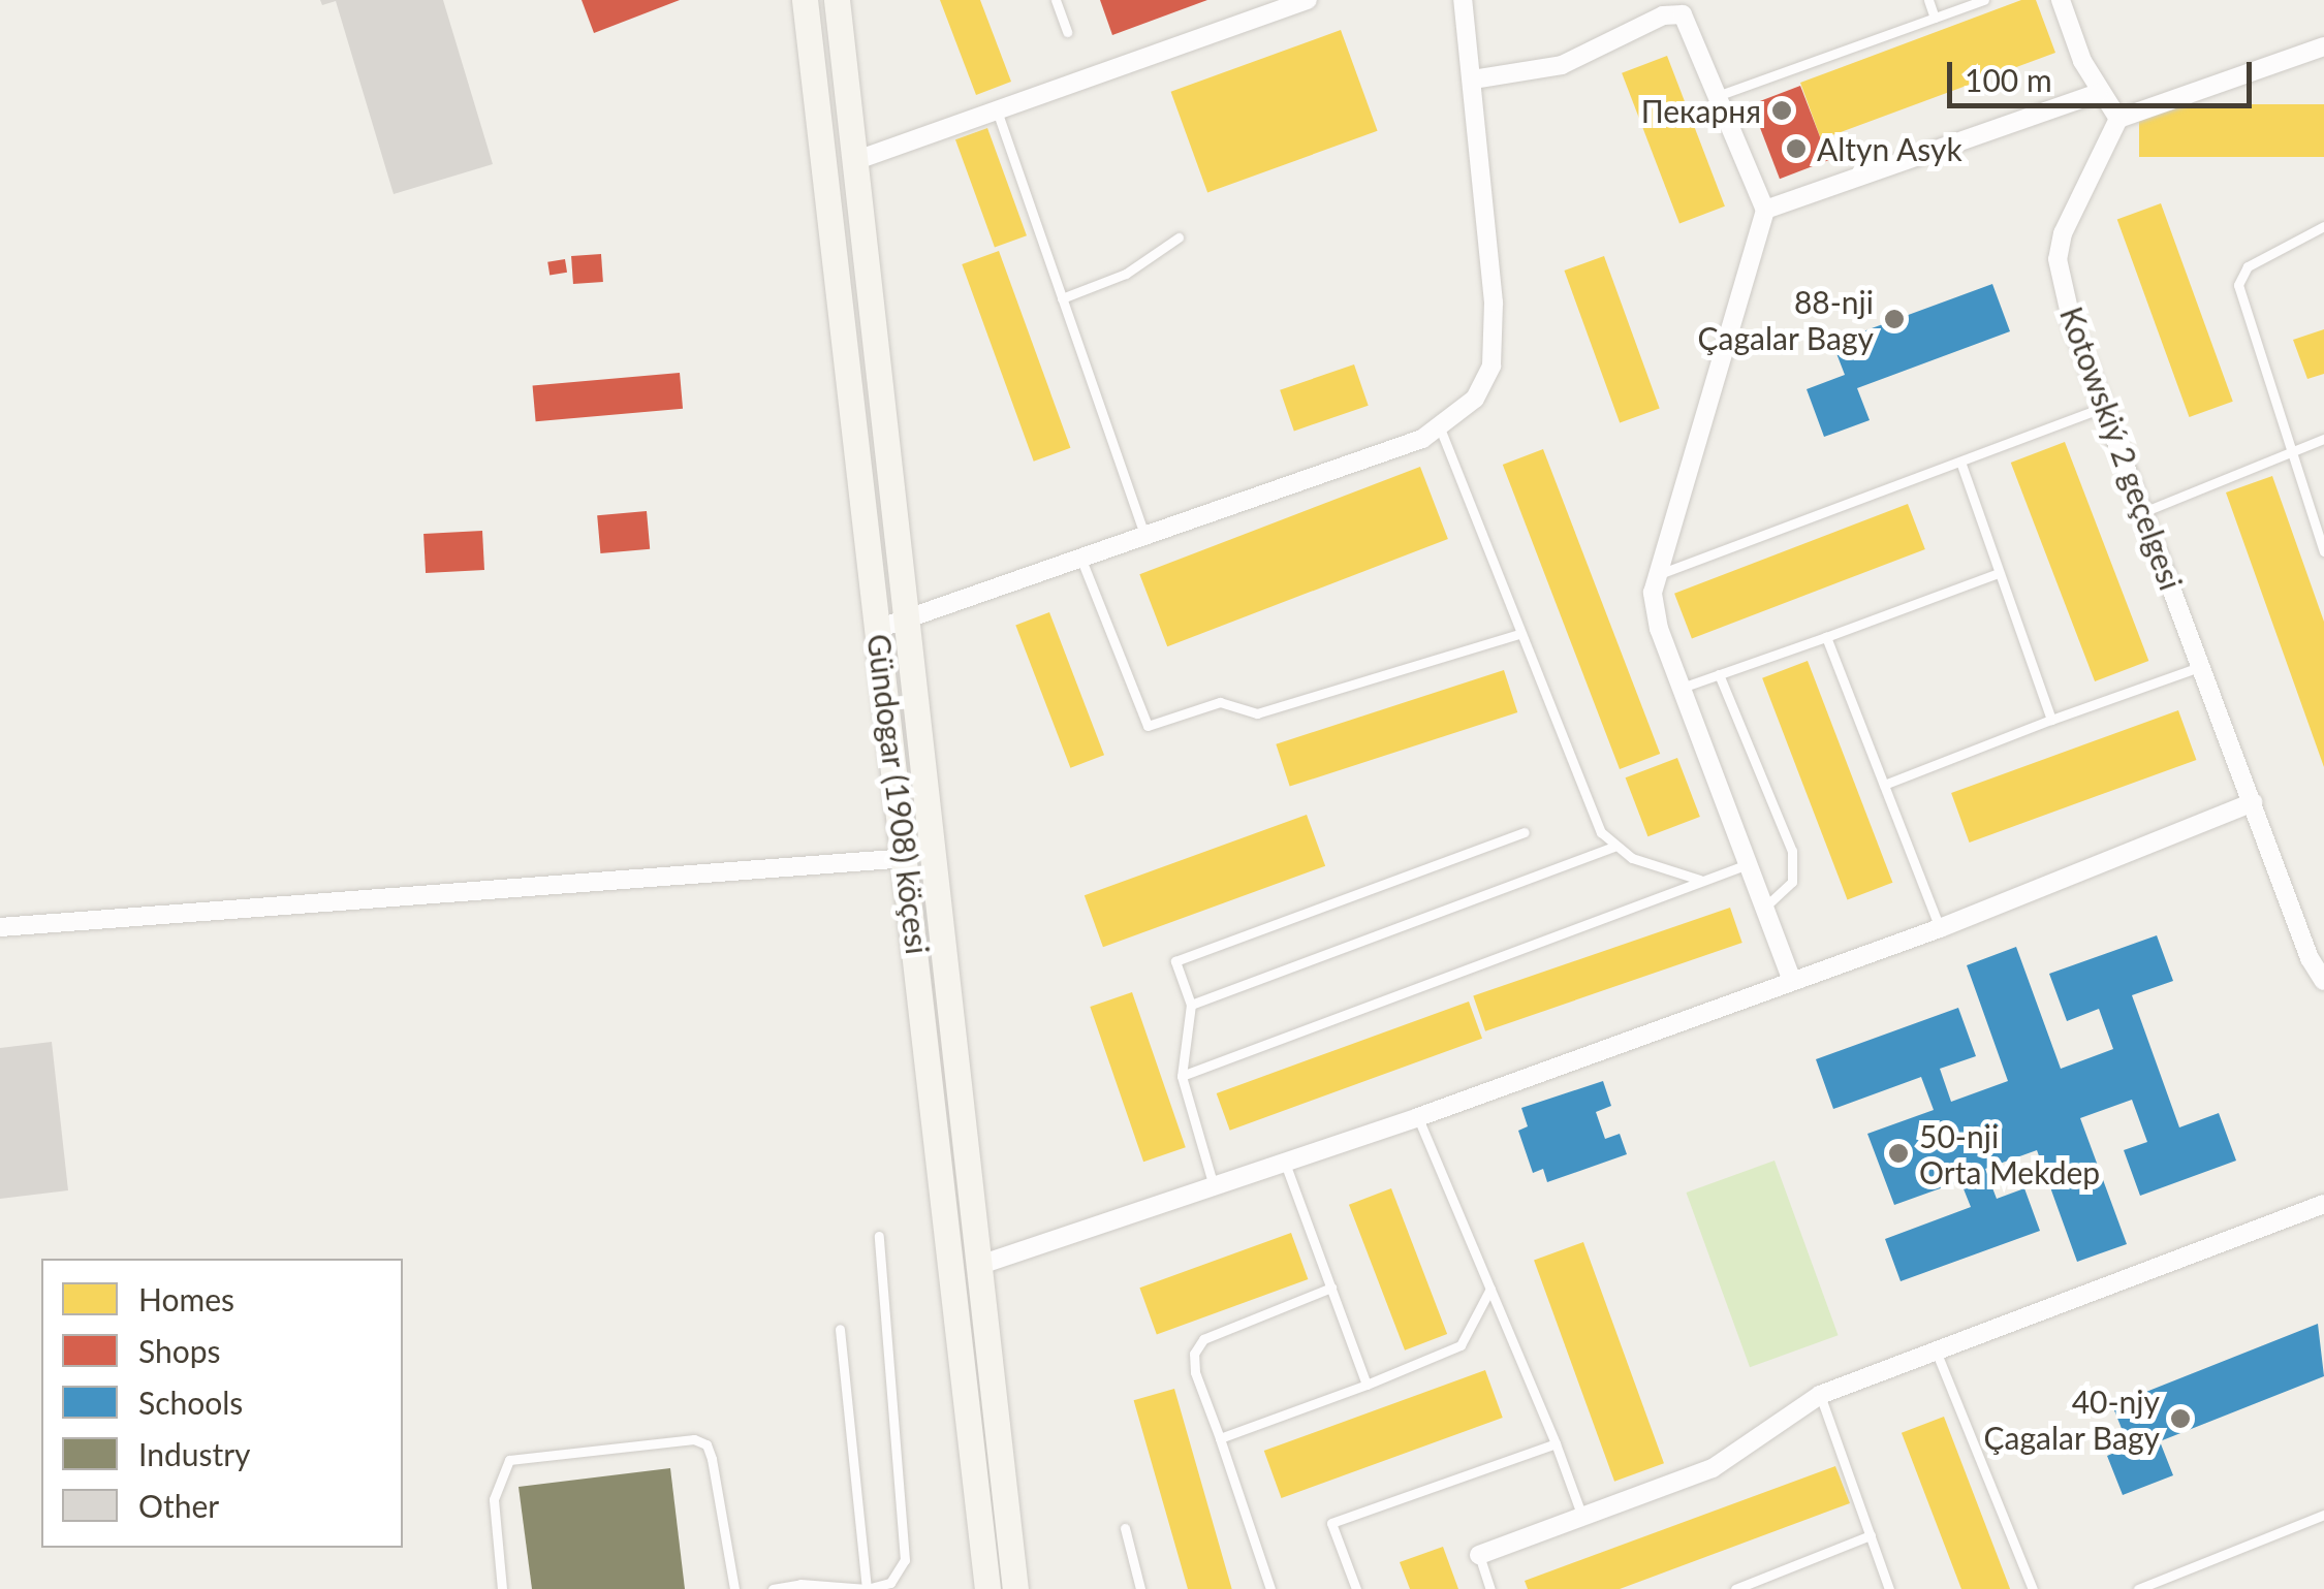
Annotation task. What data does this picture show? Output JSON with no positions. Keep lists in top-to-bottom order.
{
  "streets": {
    "main road": ["Gündogar (1908) köçesi"],
    "street": ["Kotowskiý 2 geçelgesi"]
  },
  "places": [
    "Пекарня",
    "Altyn Asyk",
    "88-nji Çagalar Bagy",
    "50-nji Orta Mekdep",
    "40-njy Çagalar Bagy"
  ],
  "legend": [
    "Homes",
    "Shops",
    "Schools",
    "Industry",
    "Other"
  ],
  "scale_bar": "100 m"
}
